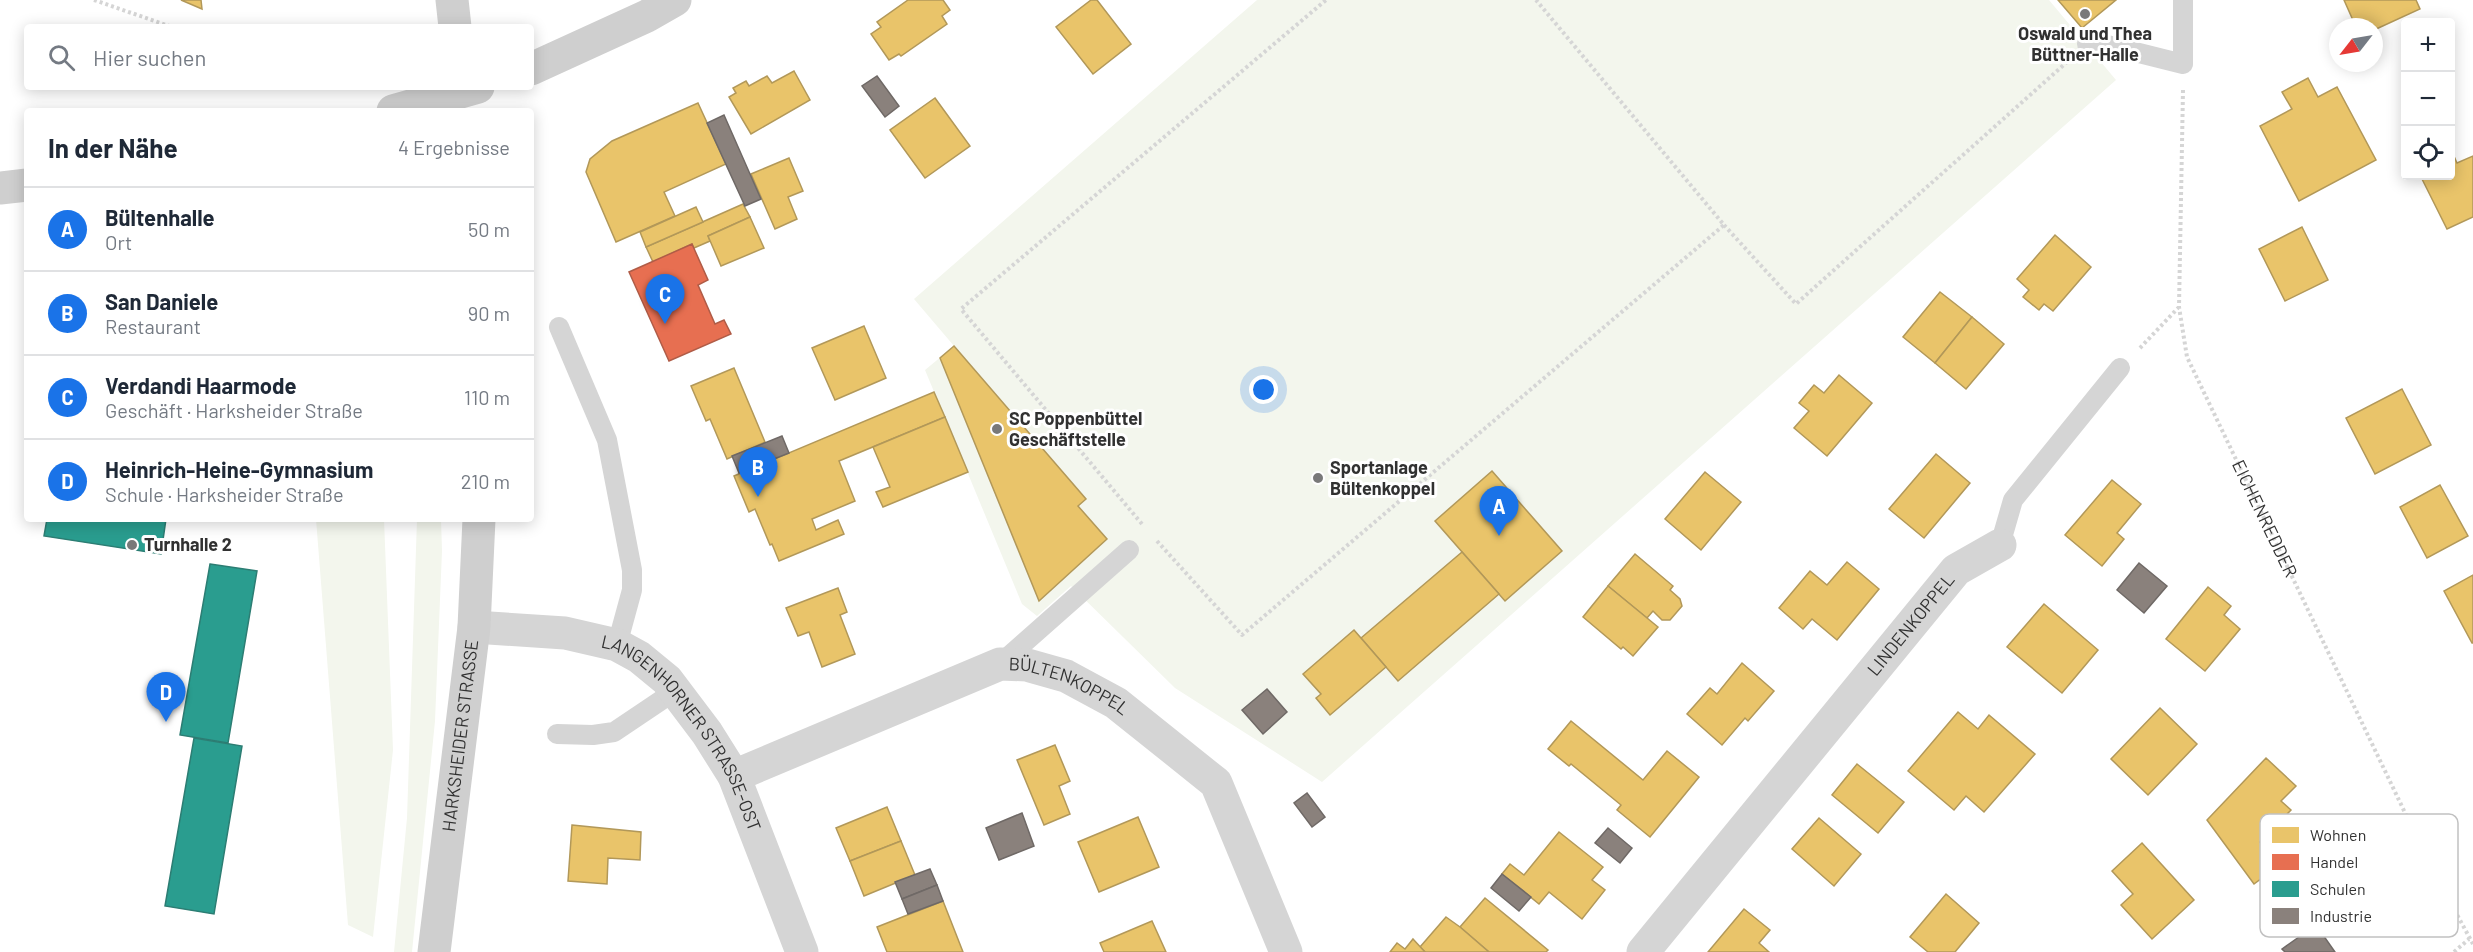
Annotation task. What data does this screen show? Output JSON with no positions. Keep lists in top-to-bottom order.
{
  "streets": {
    "main road": ["HARKSHEIDER STRASSE"],
    "street": ["LINDENKOPPEL", "BÜLTENKOPPEL", "LANGENHORNER STRASSE-OST"],
    "path": ["EICHENREDDER"]
  },
  "crossings": [
    ["BÜLTENKOPPEL", "LANGENHORNER STRASSE-OST"],
    ["HARKSHEIDER STRASSE", "LANGENHORNER STRASSE-OST"]
  ],
  "places": [
    "Oswald und Thea Büttner-Halle",
    "SC Poppenbüttel Geschäftstelle",
    "Sportanlage Bültenkoppel",
    "Turnhalle 2"
  ],
  "legend": [
    "Wohnen",
    "Handel",
    "Schulen",
    "Industrie"
  ],
  "north": "bottom left",
  "page": {
    "map_buttons": ["+", "−"],
    "search": "Hier suchen",
    "heading": ["In der Nähe", "4 Ergebnisse"],
    "list": [
      {
        "mark": "A",
        "name": "Bültenhalle",
        "note": "Ort",
        "value": "50 m"
      },
      {
        "mark": "B",
        "name": "San Daniele",
        "note": "Restaurant",
        "value": "90 m"
      },
      {
        "mark": "C",
        "name": "Verdandi Haarmode",
        "note": "Geschäft · Harksheider Straße",
        "value": "110 m"
      },
      {
        "mark": "D",
        "name": "Heinrich-Heine-Gymnasium",
        "note": "Schule · Harksheider Straße",
        "value": "210 m"
      }
    ],
    "pins": [
      "C",
      "B",
      "A",
      "D"
    ]
  }
}
